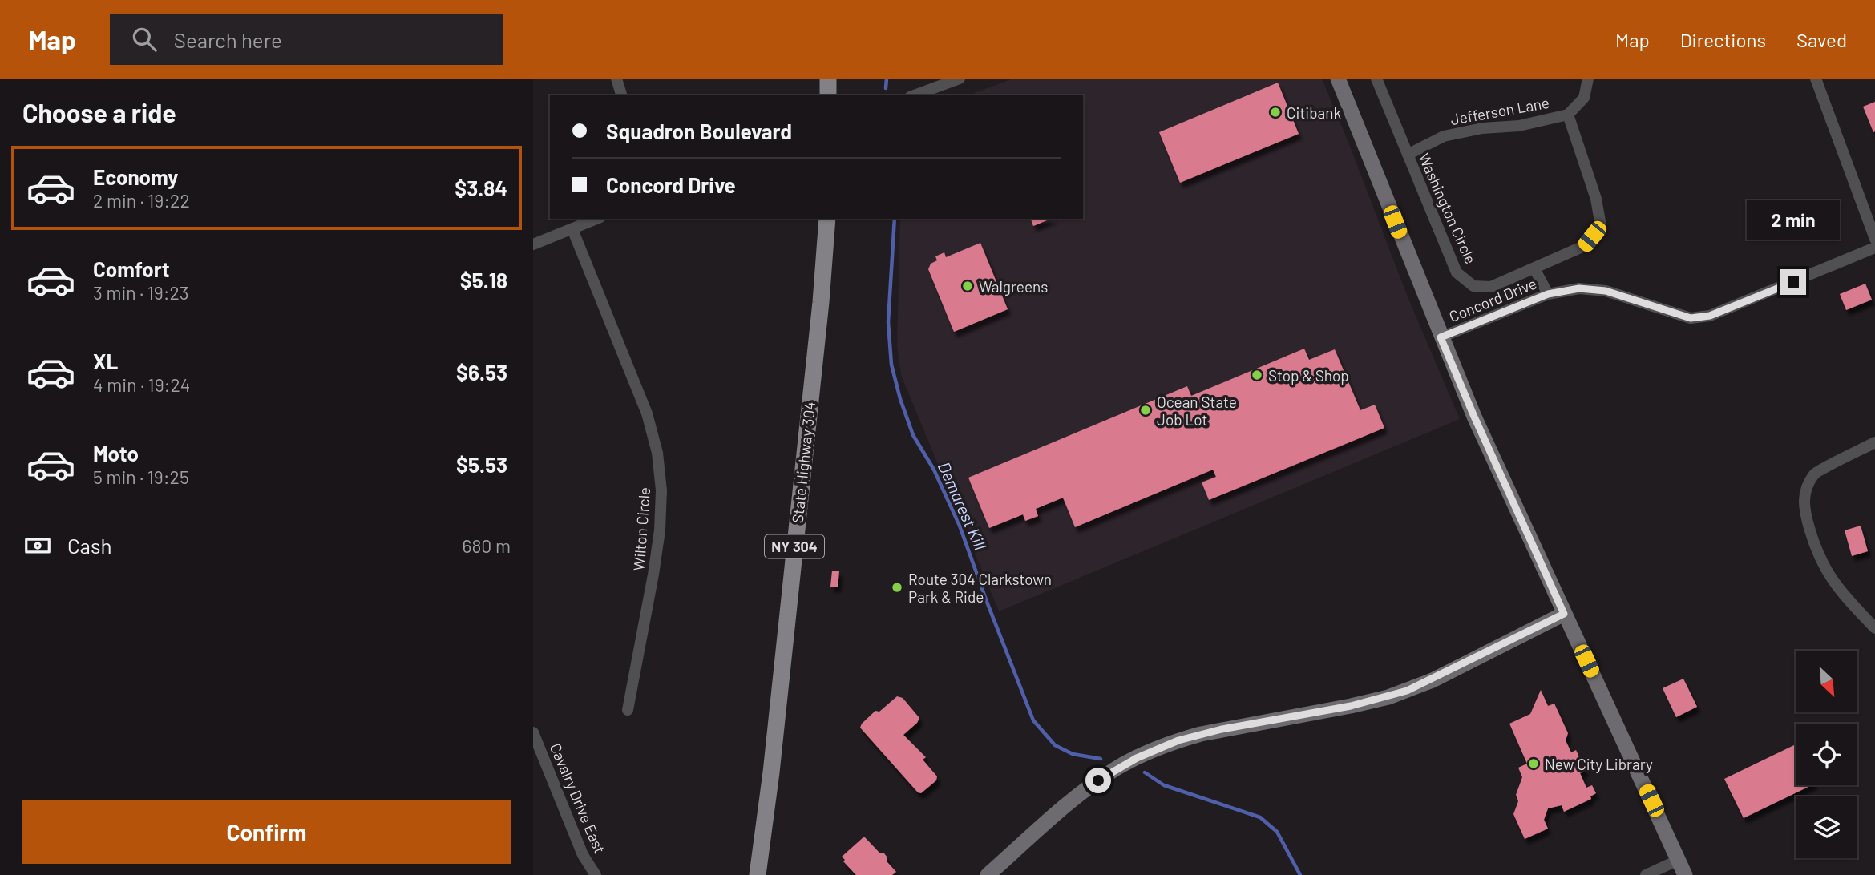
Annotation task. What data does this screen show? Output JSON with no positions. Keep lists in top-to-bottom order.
{
  "streets": {
    "main road": ["State Highway 304", "NY 304"],
    "street": [
      "Jefferson Lane",
      "Washington Circle",
      "Concord Drive",
      "Wilton Circle",
      "Cavalry Drive East"
    ]
  },
  "crossings": [
    ["Jefferson Lane", "Washington Circle"]
  ],
  "water": ["Demarest Kill"],
  "places": [
    "Citibank",
    "Walgreens",
    "Stop & Shop",
    "Ocean State Job Lot",
    "Route 304 Clarkstown Park & Ride",
    "New City Library"
  ],
  "north": "bottom right",
  "page": {
    "header": "Map",
    "search": "Search here",
    "nav": ["Map", "Directions", "Saved"],
    "heading": "Choose a ride",
    "banner": ["Squadron Boulevard", "Concord Drive"],
    "list": [
      {
        "name": "Economy",
        "note": "2 min · 19:22",
        "value": "$3.84"
      },
      {
        "name": "Comfort",
        "note": "3 min · 19:23",
        "value": "$5.18"
      },
      {
        "name": "XL",
        "note": "4 min · 19:24",
        "value": "$6.53"
      },
      {
        "name": "Moto",
        "note": "5 min · 19:25",
        "value": "$5.53"
      }
    ],
    "bubble": "2 min",
    "pay": ["Cash", "680 m"],
    "buttons": "Confirm"
  }
}
